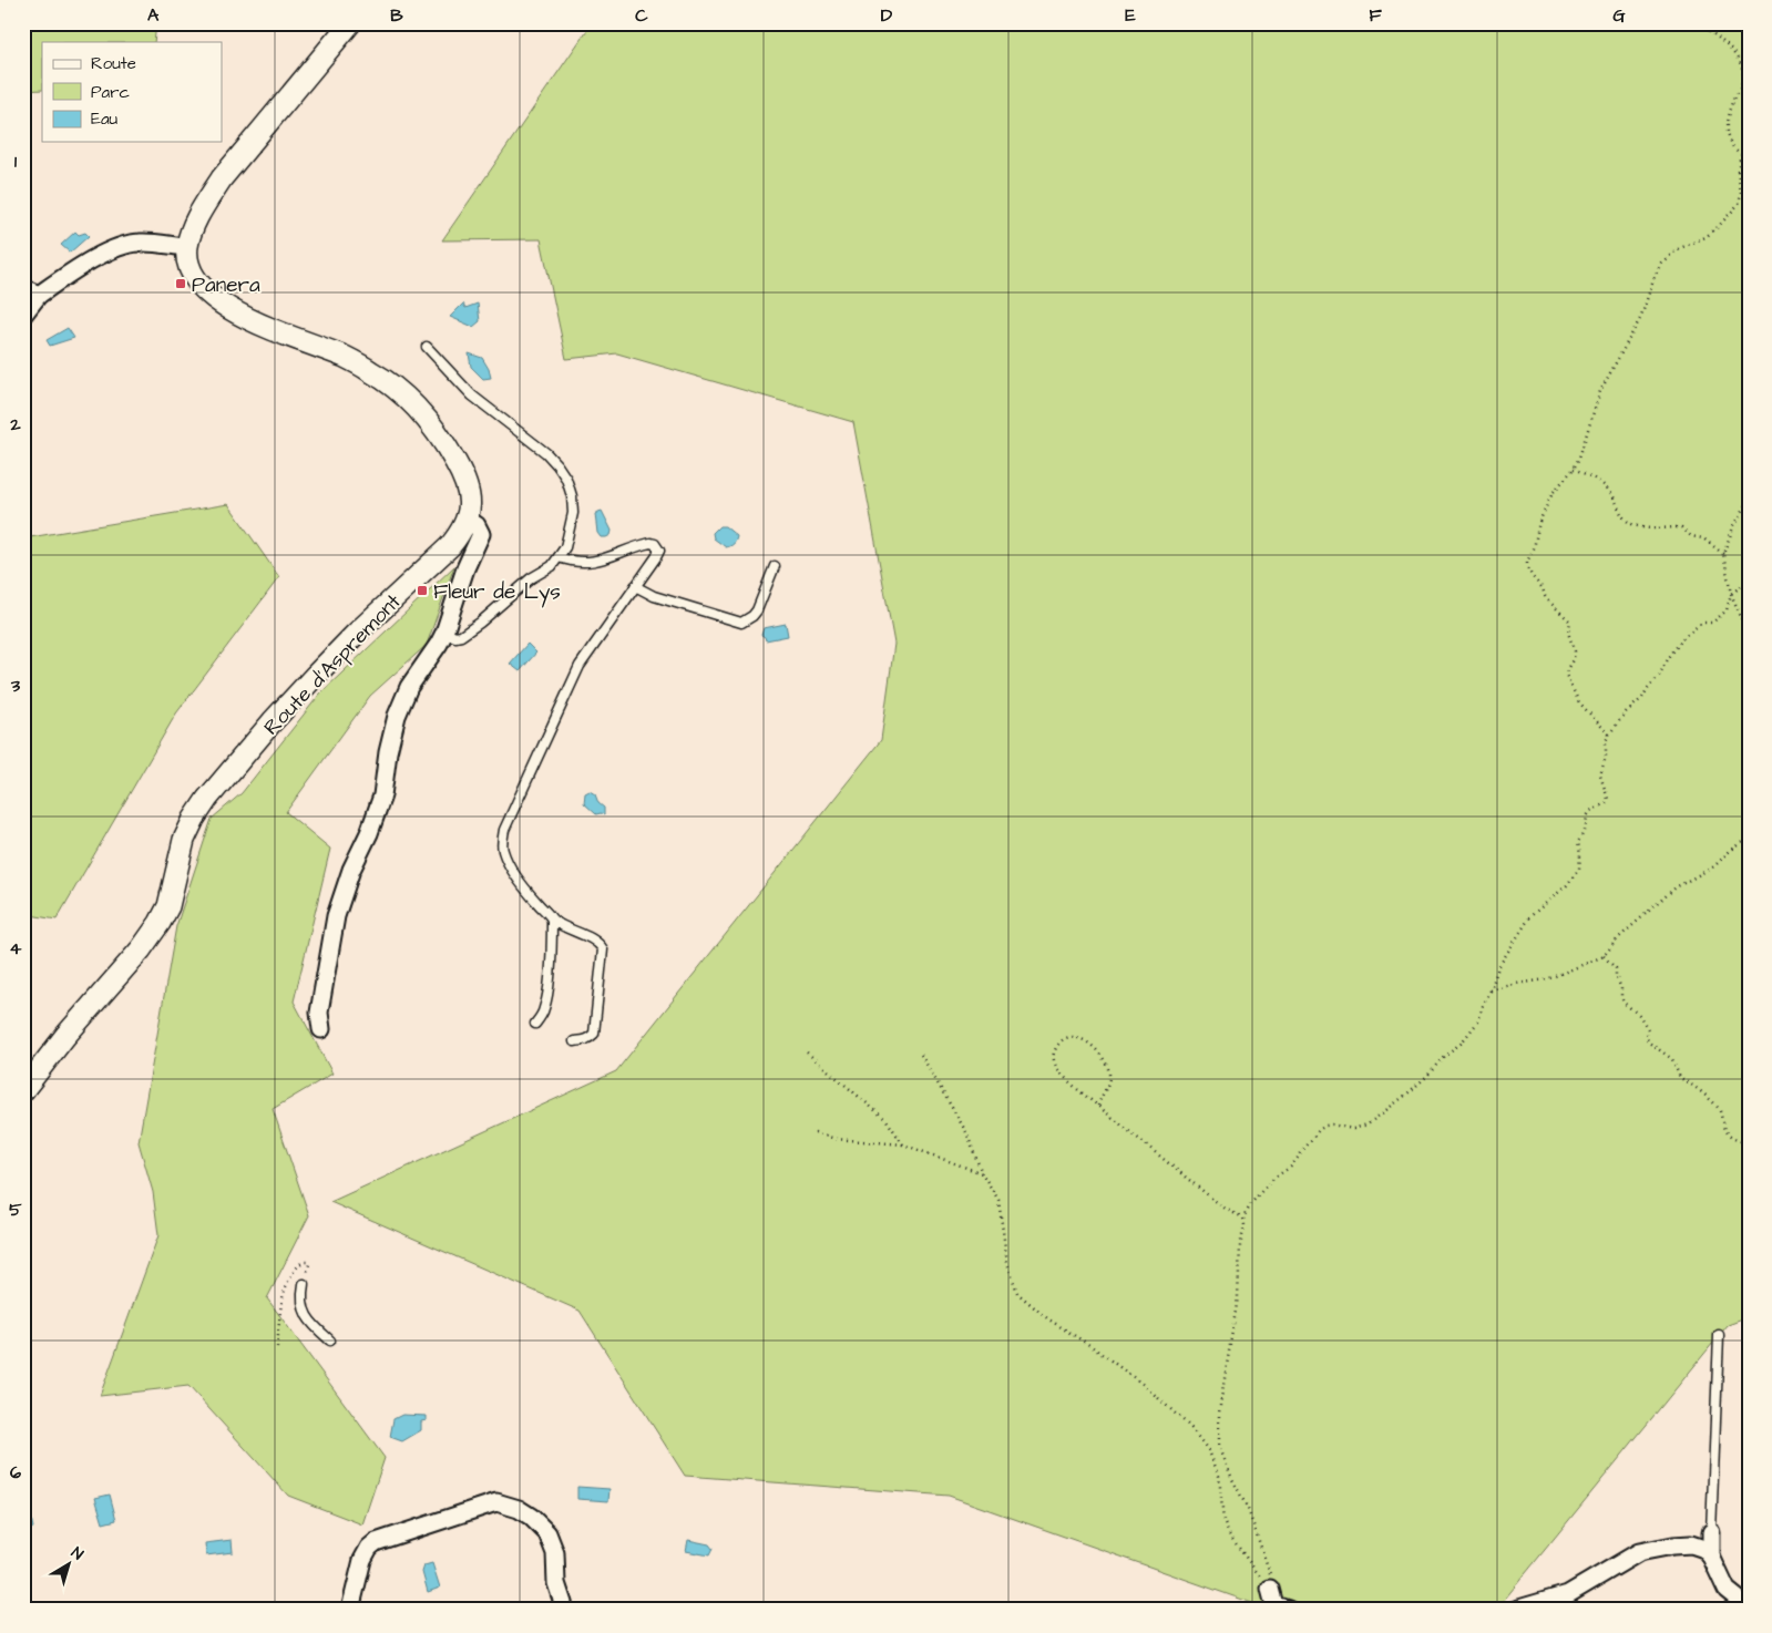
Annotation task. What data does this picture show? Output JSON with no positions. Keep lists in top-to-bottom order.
{
  "streets": {
    "street": ["Route d'Aspremont"]
  },
  "places": {
    "transit": ["Panera", "Fleur de Lys"]
  },
  "legend": ["Route", "Parc", "Eau"],
  "north": "top right",
  "grid": {
    "columns": [
      "A",
      "B",
      "C",
      "D",
      "E",
      "F",
      "G"
    ],
    "rows": [
      "1",
      "2",
      "3",
      "4",
      "5",
      "6"
    ]
  }
}
